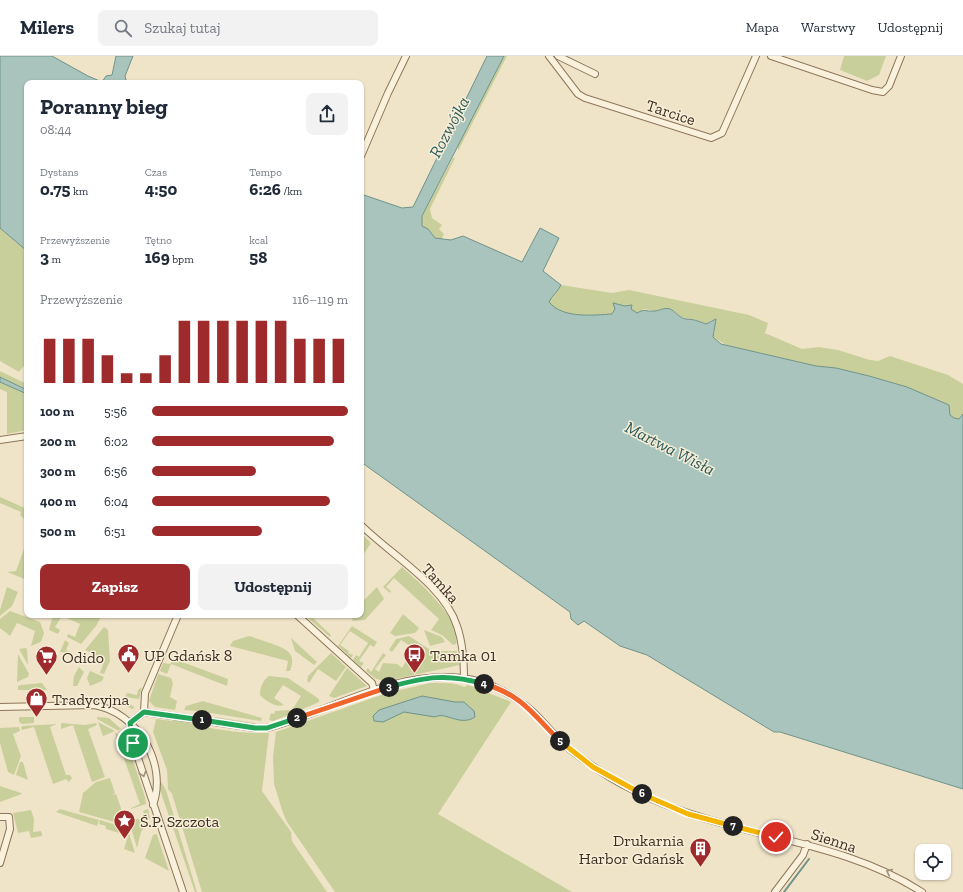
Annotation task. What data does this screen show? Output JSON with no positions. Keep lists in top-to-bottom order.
{
  "streets": {
    "street": ["Tarcice", "Tamka", "Sienna"]
  },
  "crossings": [
    ["Tamka", "Sienna"]
  ],
  "water": ["Rozwójka", "Martwa Wisła"],
  "places": {
    "public building": ["UP Gdańsk 8"],
    "bus stop": ["Tamka 01"],
    "supermarket": ["Odido"],
    "shop": ["Tradycyjna"],
    "place": ["Ś.P. Szczota"],
    "building": ["Drukarnia Harbor Gdańsk"]
  },
  "page": {
    "header": "Milers",
    "search": "Szukaj tutaj",
    "nav": ["Mapa", "Warstwy", "Udostępnij"],
    "heading": ["Poranny bieg", "08:44"],
    "stats": [
      ["Dystans", "0.75 km"],
      ["Czas", "4:50"],
      ["Tempo", "6:26 /km"],
      ["Przewyższenie", "3 m"],
      ["Tętno", "169 bpm"],
      ["kcal", "58"]
    ],
    "chart": ["Przewyższenie", "116–119 m"],
    "list": [
      {
        "name": "100 m",
        "note": "5:56"
      },
      {
        "name": "200 m",
        "note": "6:02"
      },
      {
        "name": "300 m",
        "note": "6:56"
      },
      {
        "name": "400 m",
        "note": "6:04"
      },
      {
        "name": "500 m",
        "note": "6:51"
      }
    ],
    "buttons": ["Zapisz", "Udostępnij"],
    "pins": [
      "4",
      "3",
      "2",
      "1",
      "5",
      "6",
      "7"
    ]
  }
}
